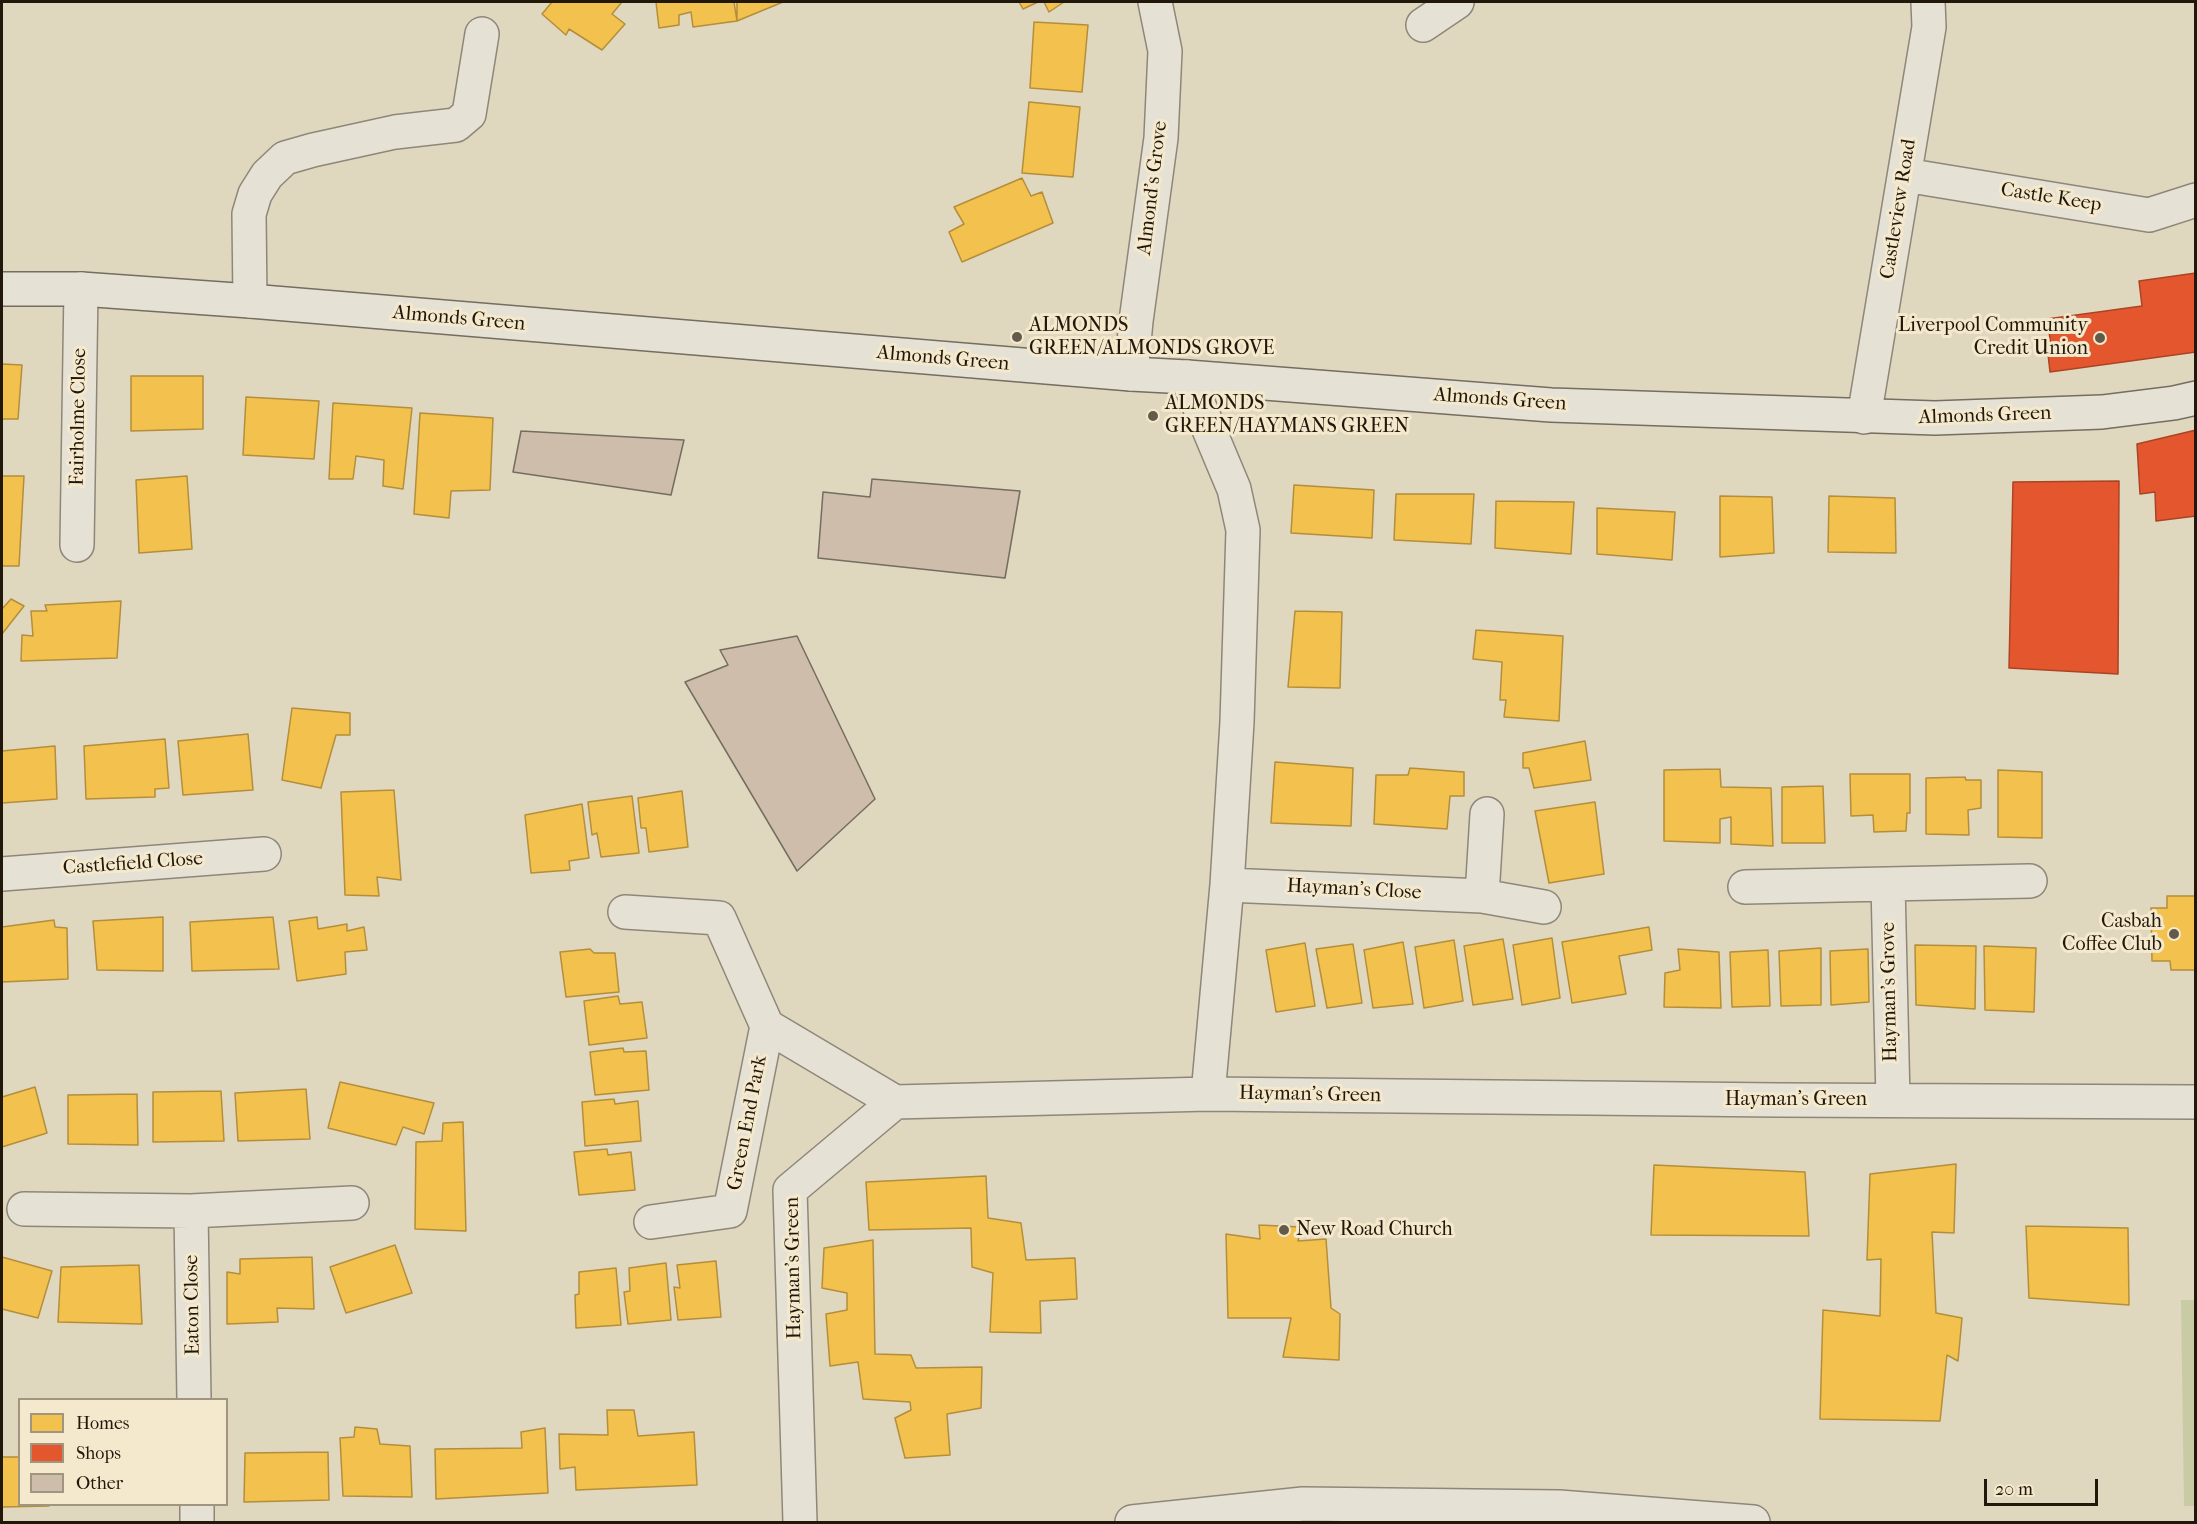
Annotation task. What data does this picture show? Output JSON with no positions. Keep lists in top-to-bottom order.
{
  "streets": {
    "street": [
      "Almond's Grove",
      "Castle Keep",
      "Castleview Road",
      "Almonds Green",
      "Fairholme Close",
      "Castlefield Close",
      "Hayman's Close",
      "Hayman's Grove",
      "Hayman's Green",
      "Green End Park",
      "Eaton Close"
    ]
  },
  "crossings": [
    ["Almond's Grove", "Almonds Green"],
    ["Castle Keep", "Castleview Road"],
    ["Castleview Road", "Almonds Green"],
    ["Almonds Green", "Fairholme Close"],
    ["Hayman's Grove", "Hayman's Green"],
    ["Hayman's Green", "Green End Park"]
  ],
  "places": [
    "ALMONDS GREEN/ALMONDS GROVE",
    "Liverpool Community Credit Union",
    "ALMONDS GREEN/HAYMANS GREEN",
    "Casbah Coffee Club",
    "New Road Church"
  ],
  "legend": ["Homes", "Shops", "Other"],
  "scale_bar": "20 m"
}
